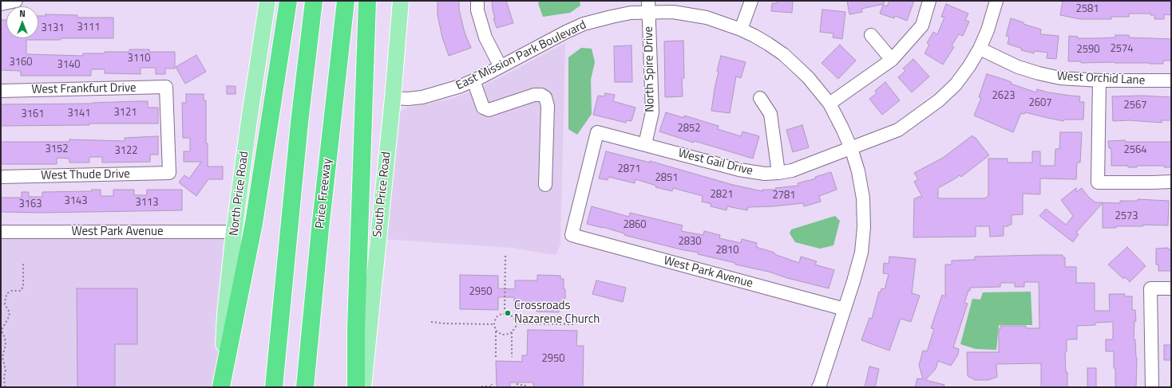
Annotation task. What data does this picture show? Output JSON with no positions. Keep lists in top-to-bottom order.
{
  "streets": {
    "highway": ["Price Freeway"],
    "main road": ["North Price Road", "South Price Road"],
    "street": [
      "East Mission Park Boulevard",
      "North Spire Drive",
      "West Orchid Lane",
      "West Frankfurt Drive",
      "West Gail Drive",
      "West Thude Drive",
      "West Park Avenue"
    ]
  },
  "crossings": [
    ["East Mission Park Boulevard", "North Spire Drive"],
    ["East Mission Park Boulevard", "West Gail Drive"],
    ["East Mission Park Boulevard", "South Price Road"],
    ["East Mission Park Boulevard", "West Park Avenue"],
    ["North Spire Drive", "West Gail Drive"],
    ["West Orchid Lane", "West Gail Drive"],
    ["West Frankfurt Drive", "West Thude Drive"],
    ["West Gail Drive", "West Park Avenue"],
    ["North Price Road", "West Park Avenue"]
  ],
  "places": ["Crossroads Nazarene Church"],
  "house_numbers": [
    "2581",
    "3111",
    "3131",
    "2574",
    "2590",
    "3110",
    "3160",
    "3140",
    "2623",
    "2607",
    "2567",
    "3121",
    "3141",
    "3161",
    "2852",
    "3152",
    "2564",
    "3122",
    "2871",
    "2851",
    "2821",
    "2781",
    "3143",
    "3113",
    "3163",
    "2573",
    "2860",
    "2830",
    "2810",
    "2950",
    "2950"
  ],
  "north": "top"
}
